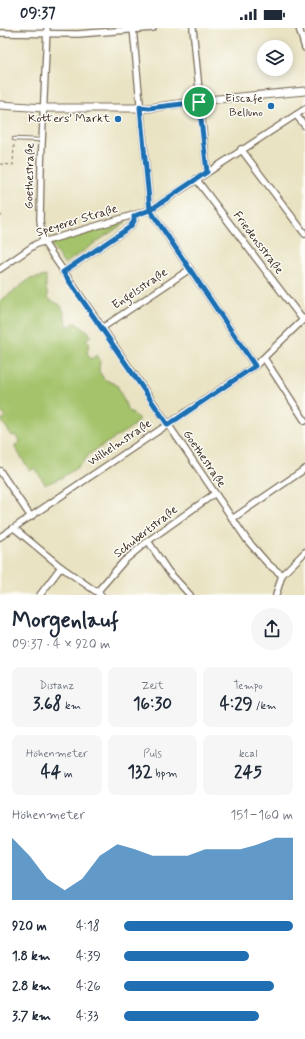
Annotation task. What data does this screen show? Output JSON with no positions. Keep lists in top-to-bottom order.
{
  "streets": {
    "street": [
      "Goethestraße",
      "Speyerer Straße",
      "Friedensstraße",
      "Engelsstraße",
      "Wilhelmstraße",
      "Schubertstraße"
    ]
  },
  "crossings": [
    ["Goethestraße", "Speyerer Straße"],
    ["Goethestraße", "Engelsstraße"],
    ["Goethestraße", "Wilhelmstraße"],
    ["Goethestraße", "Schubertstraße"],
    ["Speyerer Straße", "Friedensstraße"],
    ["Friedensstraße", "Wilhelmstraße"]
  ],
  "places": ["Eiscafe Belluno", "Kotters' Markt"],
  "page": {
    "status": "09:37",
    "heading": ["Morgenlauf", "09:37 · 4 × 920 m"],
    "stats": [
      ["Distanz", "3.68 km"],
      ["Zeit", "16:30"],
      ["Tempo", "4:29 /km"],
      ["Höhenmeter", "44 m"],
      ["Puls", "132 bpm"],
      ["kcal", "245"]
    ],
    "chart": ["Höhenmeter", "151–160 m"],
    "list": [
      {
        "name": "920 m",
        "note": "4:18"
      },
      {
        "name": "1.8 km",
        "note": "4:39"
      },
      {
        "name": "2.8 km",
        "note": "4:26"
      },
      {
        "name": "3.7 km",
        "note": "4:33"
      }
    ]
  }
}
